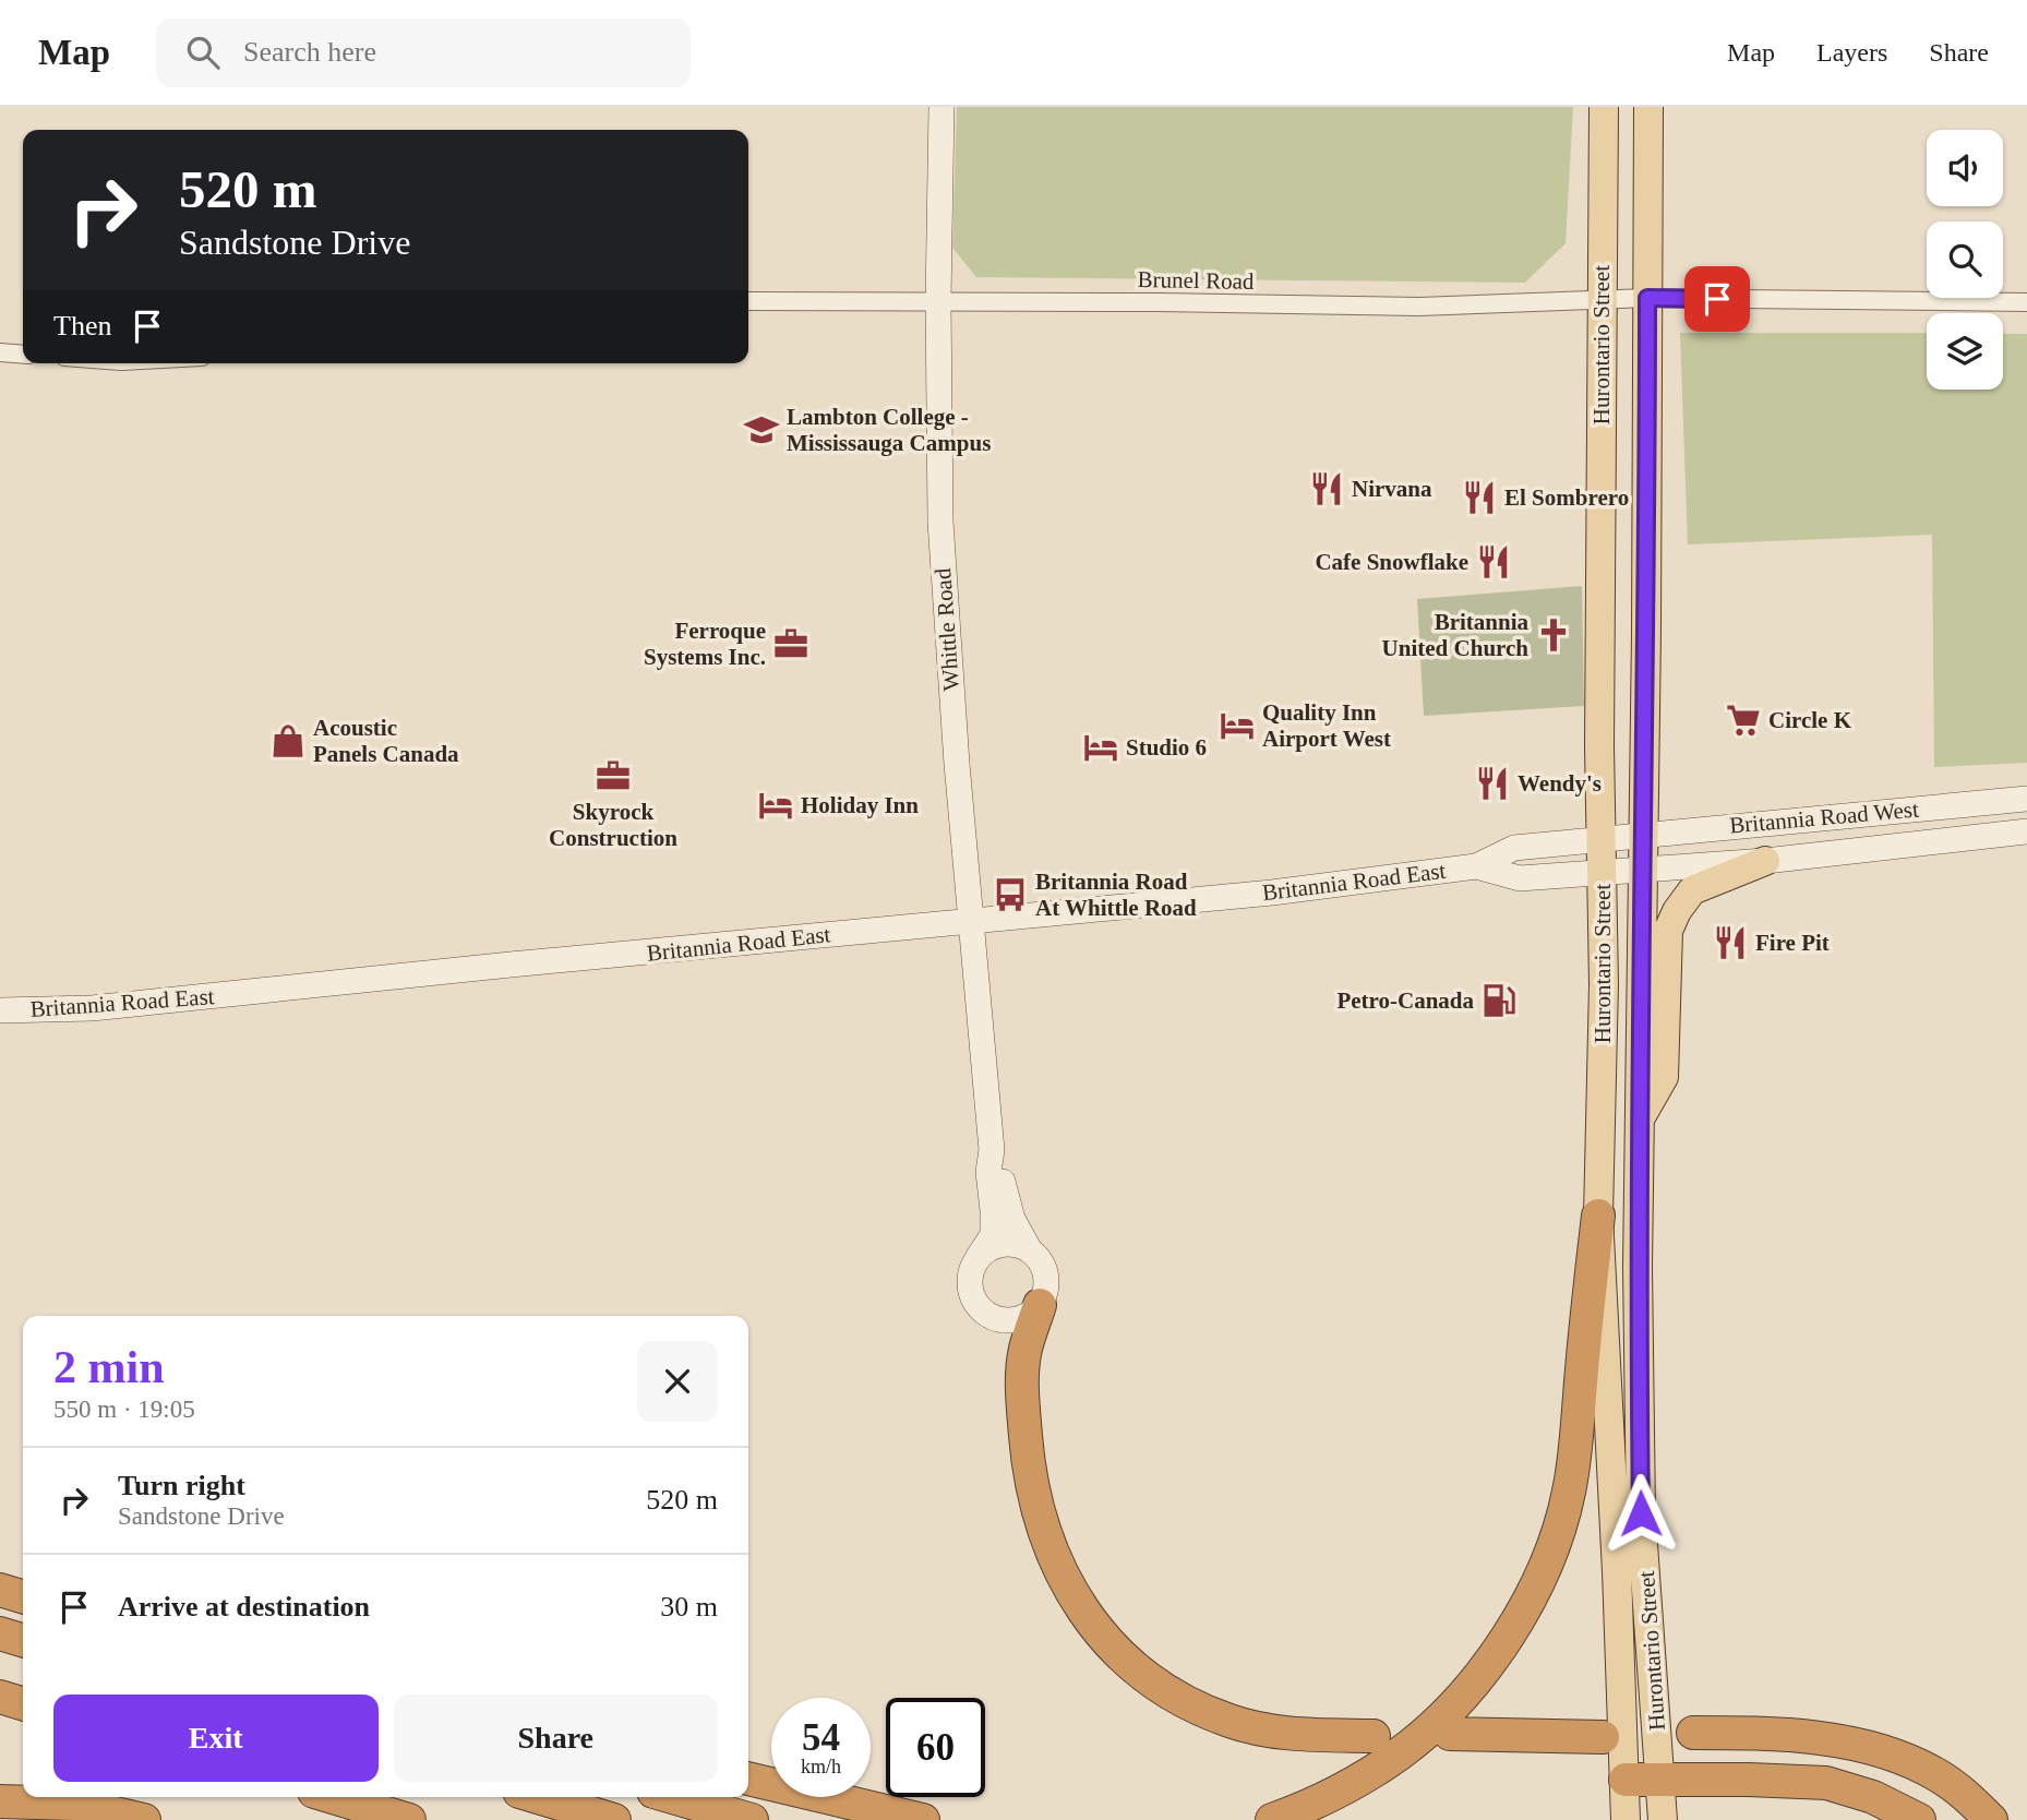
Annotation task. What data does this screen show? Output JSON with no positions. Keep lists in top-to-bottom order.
{
  "streets": {
    "main road": [
      "Hurontario Street",
      "Whittle Road",
      "Britannia Road West",
      "Britannia Road East"
    ],
    "street": ["Brunel Road"]
  },
  "crossings": [
    ["Brunel Road", "Hurontario Street"],
    ["Brunel Road", "Whittle Road"],
    ["Hurontario Street", "Britannia Road West"],
    ["Hurontario Street", "Britannia Road East"],
    ["Whittle Road", "Britannia Road East"],
    ["Britannia Road West", "Britannia Road East"]
  ],
  "places": {
    "school or university": ["Lambton College - Mississauga Campus"],
    "restaurant": [
      "Nirvana",
      "El Sombrero",
      "Cafe Snowflake",
      "Wendy's",
      "Fire Pit"
    ],
    "church": ["Britannia United Church"],
    "office": ["Ferroque Systems Inc.", "Skyrock Construction"],
    "supermarket": ["Circle K"],
    "hotel": ["Quality Inn Airport West", "Studio 6", "Holiday Inn"],
    "shop": ["Acoustic Panels Canada"],
    "bus stop": ["Britannia Road At Whittle Road"],
    "fuel station": ["Petro-Canada"]
  },
  "page": {
    "header": "Map",
    "search": "Search here",
    "nav": ["Map", "Layers", "Share"],
    "turn": ["520 m", "Sandstone Drive"],
    "then": "Then",
    "heading": ["2 min", "550 m · 19:05"],
    "list": [
      {
        "name": "Turn right",
        "note": "Sandstone Drive",
        "value": "520 m"
      },
      {
        "name": "Arrive at destination",
        "value": "30 m"
      }
    ],
    "buttons": ["Exit", "Share"],
    "speed": "54 km/h",
    "limit": "60"
  }
}
